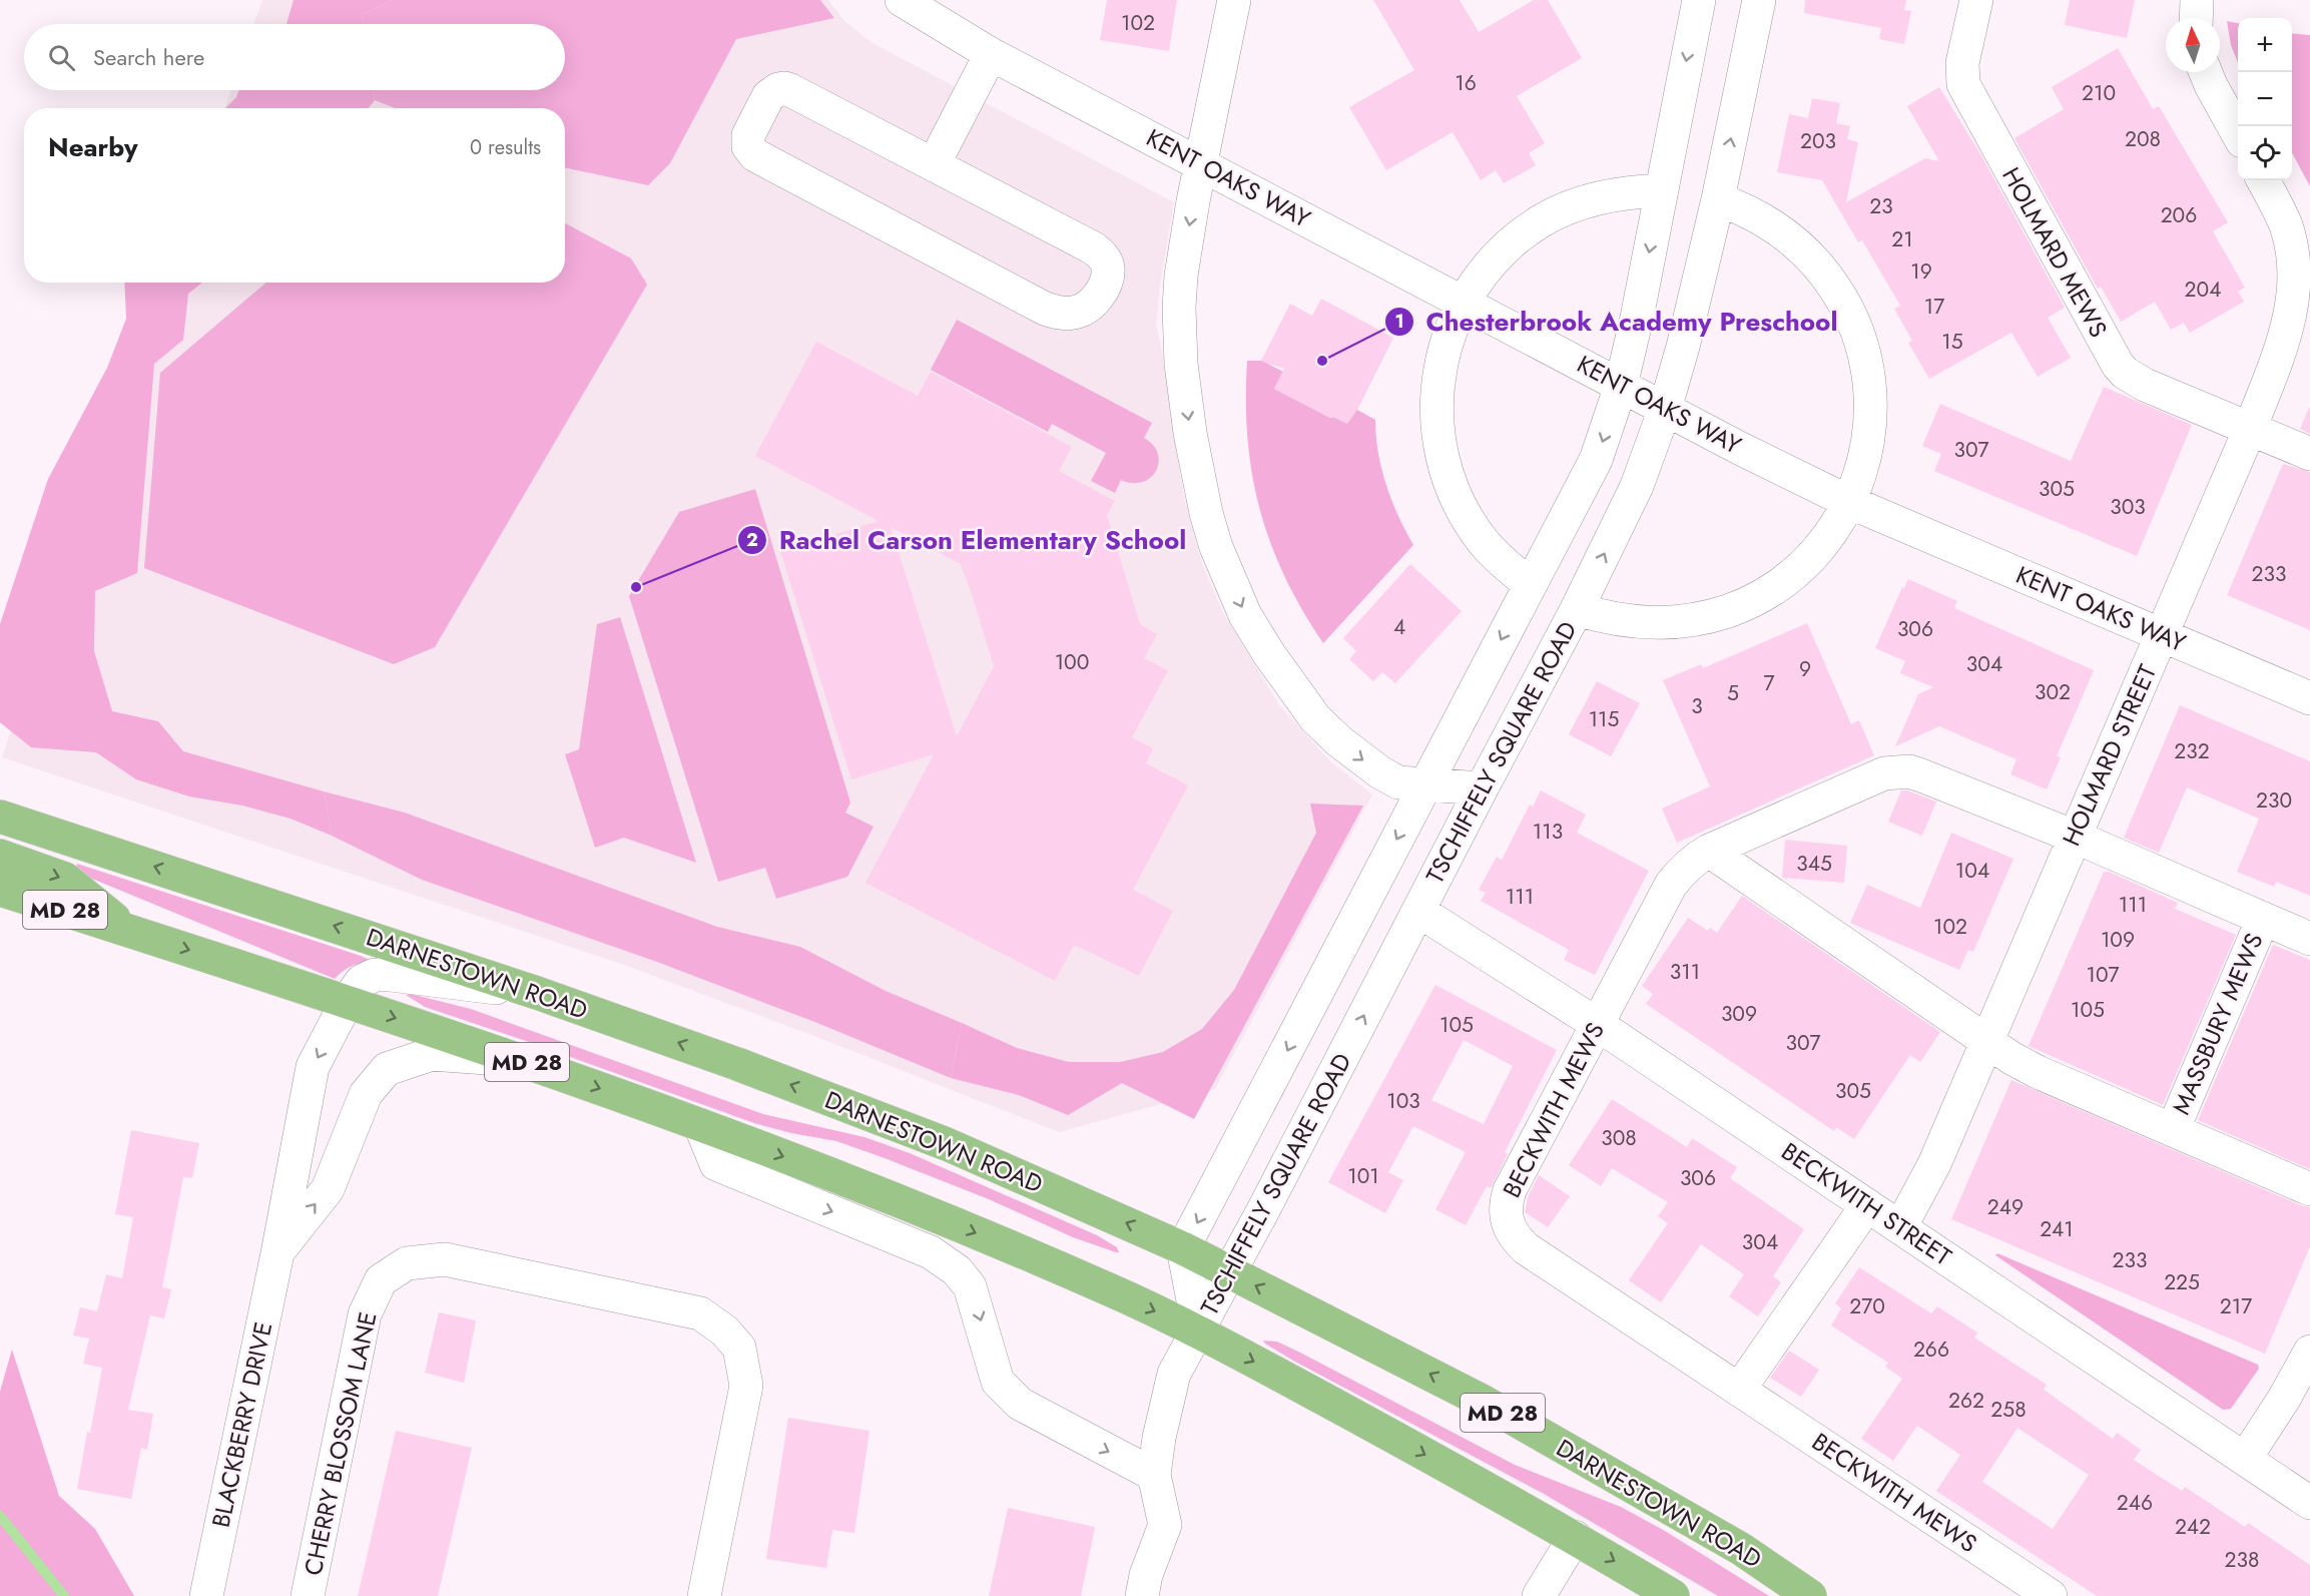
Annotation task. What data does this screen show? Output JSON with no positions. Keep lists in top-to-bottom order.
{
  "streets": {
    "main road": ["MD 28", "DARNESTOWN ROAD"],
    "street": [
      "KENT OAKS WAY",
      "HOLMARD MEWS",
      "TSCHIFFELY SQUARE ROAD",
      "HOLMARD STREET",
      "MASSBURY MEWS",
      "BECKWITH MEWS",
      "BECKWITH STREET",
      "BLACKBERRY DRIVE",
      "CHERRY BLOSSOM LANE"
    ]
  },
  "crossings": [
    ["KENT OAKS WAY", "TSCHIFFELY SQUARE ROAD"],
    ["KENT OAKS WAY", "HOLMARD STREET"],
    ["HOLMARD MEWS", "HOLMARD STREET"],
    ["TSCHIFFELY SQUARE ROAD", "MD 28"],
    ["TSCHIFFELY SQUARE ROAD", "DARNESTOWN ROAD"],
    ["TSCHIFFELY SQUARE ROAD", "BECKWITH STREET"],
    ["HOLMARD STREET", "MASSBURY MEWS"],
    ["HOLMARD STREET", "BECKWITH MEWS"],
    ["HOLMARD STREET", "BECKWITH STREET"],
    ["MD 28", "BLACKBERRY DRIVE"],
    ["DARNESTOWN ROAD", "BLACKBERRY DRIVE"],
    ["MASSBURY MEWS", "BECKWITH MEWS"],
    ["BECKWITH MEWS", "BECKWITH STREET"]
  ],
  "places": ["Chesterbrook Academy Preschool", "Rachel Carson Elementary School"],
  "house_numbers": [
    "102",
    "16",
    "210",
    "208",
    "203",
    "23",
    "206",
    "21",
    "19",
    "204",
    "17",
    "15",
    "307",
    "305",
    "303",
    "233",
    "4",
    "306",
    "100",
    "304",
    "9",
    "7",
    "302",
    "5",
    "3",
    "115",
    "232",
    "230",
    "113",
    "345",
    "104",
    "111",
    "111",
    "102",
    "109",
    "311",
    "107",
    "105",
    "309",
    "105",
    "307",
    "305",
    "103",
    "308",
    "101",
    "306",
    "249",
    "241",
    "304",
    "233",
    "225",
    "270",
    "217",
    "266",
    "262",
    "258",
    "246",
    "242",
    "238"
  ],
  "north": "top",
  "page": {
    "map_buttons": ["+", "−"],
    "search": "Search here",
    "heading": ["Nearby", "0 results"]
  }
}
